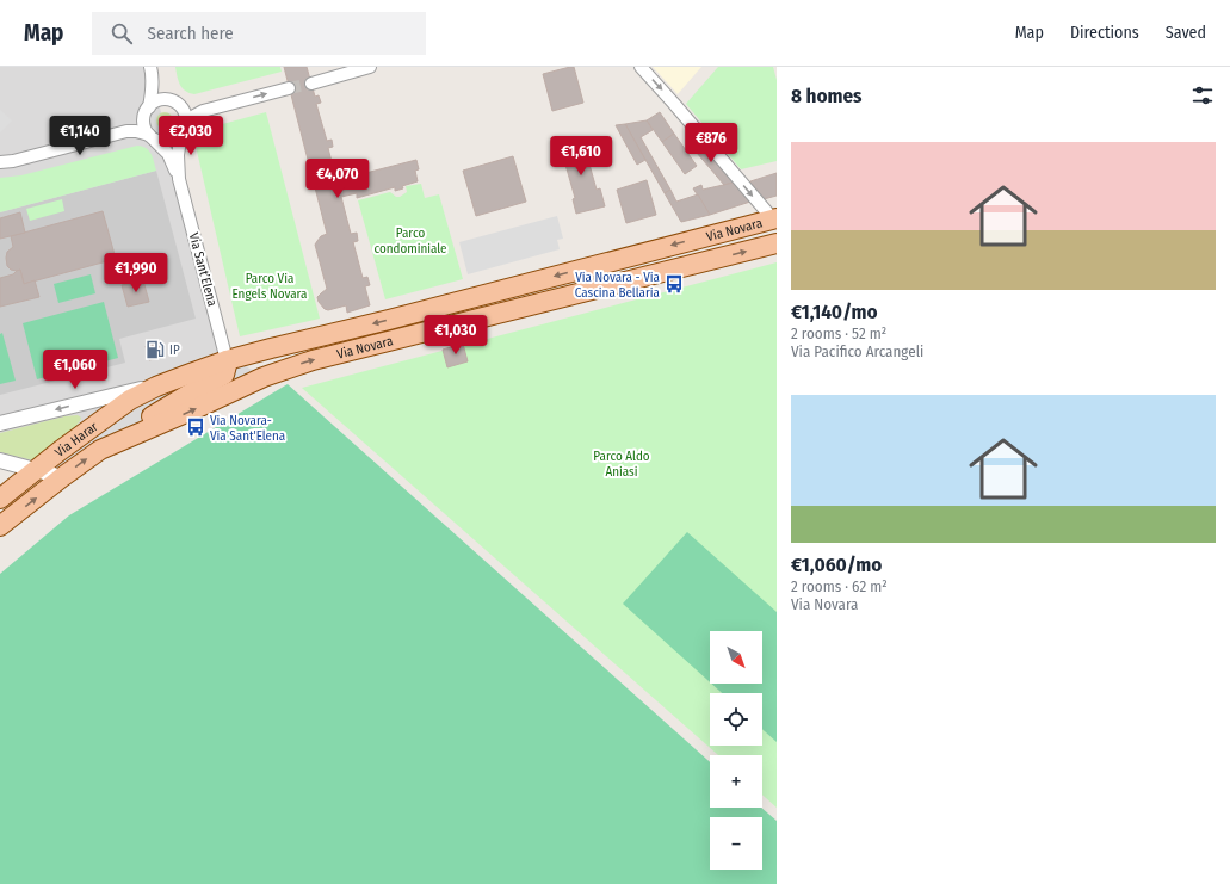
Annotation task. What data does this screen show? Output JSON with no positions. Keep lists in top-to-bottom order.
{
  "streets": {
    "main road": ["Via Novara", "Via Harar"],
    "street": ["Via Sant’Elena"]
  },
  "crossings": [
    ["Via Novara", "Via Sant’Elena"],
    ["Via Novara", "Via Harar"]
  ],
  "parks": ["Parco condominiale", "Parco Via Engels Novara", "Parco Aldo Aniasi"],
  "places": {
    "bus stop": ["Via Novara - Via Cascina Bellaria", "Via Novara- Via Sant'Elena"],
    "fuel station": ["IP"]
  },
  "north": "bottom right",
  "page": {
    "header": "Map",
    "search": "Search here",
    "nav": ["Map", "Directions", "Saved"],
    "heading": "8 homes",
    "price": [
      "€1,140",
      "€2,030",
      "€876",
      "€1,610",
      "€4,070",
      "€1,990",
      "€1,030",
      "€1,060"
    ],
    "list": [
      {
        "name": "€1,140/mo",
        "note": "2 rooms · 52 m² · Via Pacifico Arcangeli"
      },
      {
        "name": "€1,060/mo",
        "note": "2 rooms · 62 m² · Via Novara"
      }
    ],
    "map_buttons": ["+", "−"]
  }
}
